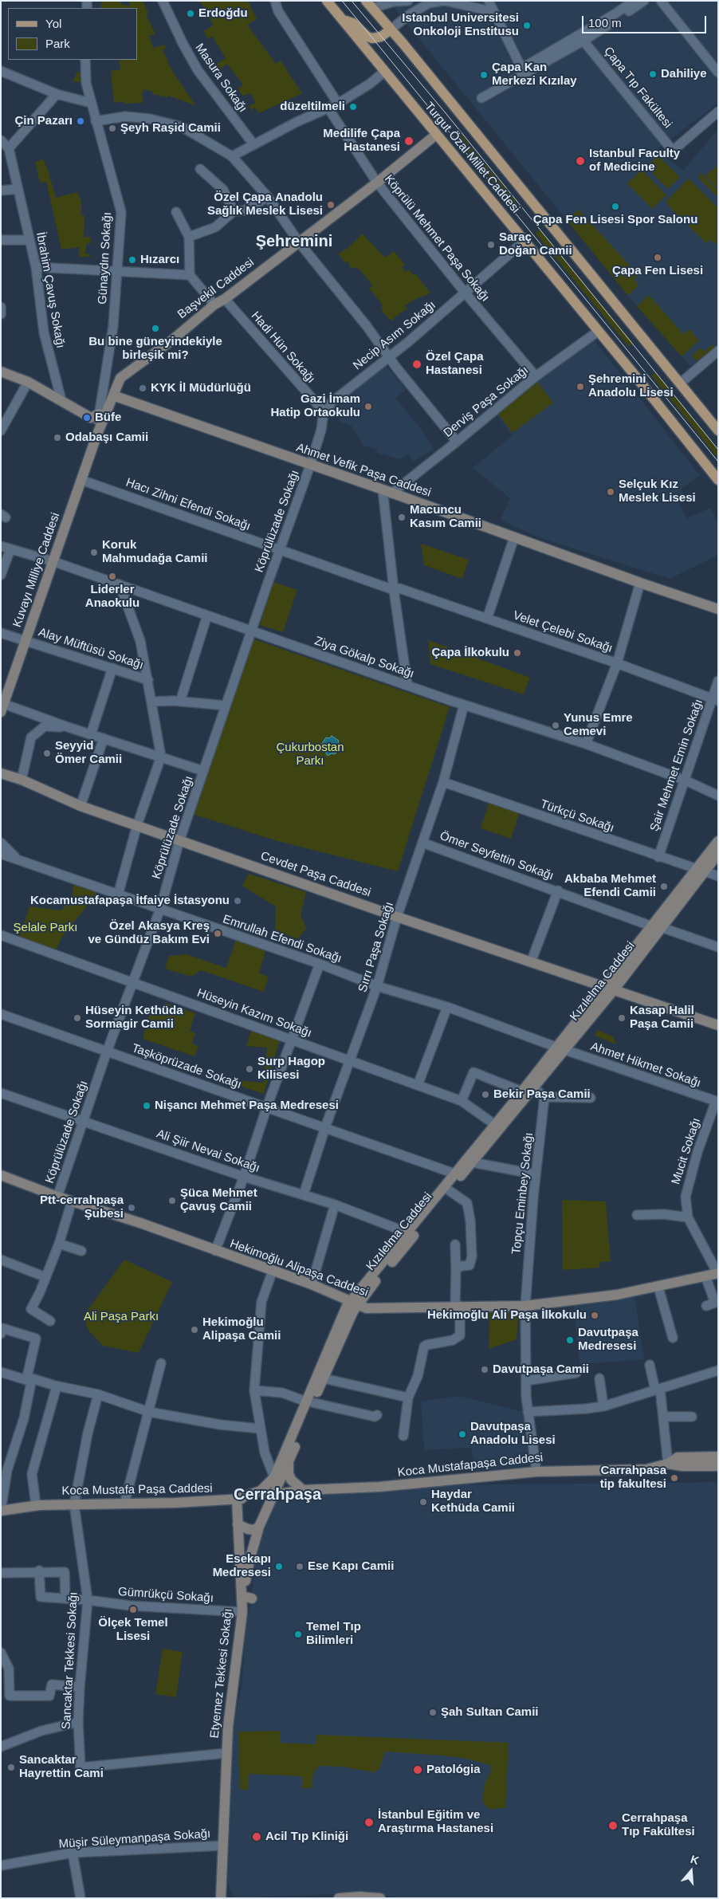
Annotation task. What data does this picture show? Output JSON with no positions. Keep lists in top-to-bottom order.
{
  "streets": {
    "main road": ["Turgut Özal Millet Caddesi"],
    "street": [
      "Masura Sokağı",
      "Çapa Tıp Fakültesi",
      "Köprülü Mehmet Paşa Sokağı",
      "Günaydın Sokağı",
      "Başvekil Caddesi",
      "İbrahim Çavuş Sokağı",
      "Necip Asım Sokağı",
      "Hadi Hün Sokağı",
      "Derviş Paşa Sokağı",
      "Ahmet Vefik Paşa Caddesi",
      "Hacı Zihni Efendi Sokağı",
      "Köprülüzade Sokağı",
      "Kuvayı Milliye Caddesi",
      "Velet Çelebi Sokağı",
      "Alay Müftüsü Sokağı",
      "Ziya Gökalp Sokağı",
      "Şair Mehmet Emin Sokağı",
      "Türkçü Sokağı",
      "Ömer Seyfettin Sokağı",
      "Cevdet Paşa Caddesi",
      "Emrullah Efendi Sokağı",
      "Sırrı Paşa Sokağı",
      "Kızılelma Caddesi",
      "Hüseyin Kazım Sokağı",
      "Ahmet Hikmet Sokağı",
      "Taşköprüzade Sokağı",
      "Ali Şiir Nevai Sokağı",
      "Mucit Sokağı",
      "Topçu Eminbey Sokağı",
      "Hekimoğlu Alipaşa Caddesi",
      "Koca Mustafapaşa Caddesi",
      "Koca Mustafa Paşa Caddesi",
      "Gümrükçü Sokağı",
      "Sancaktar Tekkesi Sokağı",
      "Etyemez Tekkesi Sokağı",
      "Müşir Süleymanpaşa Sokağı"
    ]
  },
  "crossings": [
    ["Turgut Özal Millet Caddesi", "Başvekil Caddesi"],
    ["Turgut Özal Millet Caddesi", "Necip Asım Sokağı"],
    ["Turgut Özal Millet Caddesi", "Derviş Paşa Sokağı"],
    ["Köprülü Mehmet Paşa Sokağı", "Başvekil Caddesi"],
    ["Köprülü Mehmet Paşa Sokağı", "Necip Asım Sokağı"],
    ["Köprülü Mehmet Paşa Sokağı", "Derviş Paşa Sokağı"],
    ["Günaydın Sokağı", "Başvekil Caddesi"],
    ["Günaydın Sokağı", "Ahmet Vefik Paşa Caddesi"],
    ["Günaydın Sokağı", "Kuvayı Milliye Caddesi"],
    ["Başvekil Caddesi", "Hadi Hün Sokağı"],
    ["Başvekil Caddesi", "Ahmet Vefik Paşa Caddesi"],
    ["Başvekil Caddesi", "Kuvayı Milliye Caddesi"],
    ["Necip Asım Sokağı", "Hadi Hün Sokağı"],
    ["Derviş Paşa Sokağı", "Ahmet Vefik Paşa Caddesi"],
    ["Ahmet Vefik Paşa Caddesi", "Köprülüzade Sokağı"],
    ["Hacı Zihni Efendi Sokağı", "Köprülüzade Sokağı"],
    ["Hacı Zihni Efendi Sokağı", "Kuvayı Milliye Caddesi"],
    ["Hacı Zihni Efendi Sokağı", "Velet Çelebi Sokağı"],
    ["Köprülüzade Sokağı", "Ziya Gökalp Sokağı"],
    ["Köprülüzade Sokağı", "Cevdet Paşa Caddesi"],
    ["Köprülüzade Sokağı", "Emrullah Efendi Sokağı"],
    ["Köprülüzade Sokağı", "Hüseyin Kazım Sokağı"],
    ["Köprülüzade Sokağı", "Taşköprüzade Sokağı"],
    ["Köprülüzade Sokağı", "Ali Şiir Nevai Sokağı"],
    ["Köprülüzade Sokağı", "Hekimoğlu Alipaşa Caddesi"],
    ["Kuvayı Milliye Caddesi", "Alay Müftüsü Sokağı"],
    ["Kuvayı Milliye Caddesi", "Ziya Gökalp Sokağı"],
    ["Velet Çelebi Sokağı", "Şair Mehmet Emin Sokağı"],
    ["Ziya Gökalp Sokağı", "Şair Mehmet Emin Sokağı"],
    ["Ziya Gökalp Sokağı", "Sırrı Paşa Sokağı"],
    ["Şair Mehmet Emin Sokağı", "Türkçü Sokağı"],
    ["Türkçü Sokağı", "Sırrı Paşa Sokağı"],
    ["Türkçü Sokağı", "Kızılelma Caddesi"],
    ["Ömer Seyfettin Sokağı", "Sırrı Paşa Sokağı"],
    ["Ömer Seyfettin Sokağı", "Kızılelma Caddesi"],
    ["Cevdet Paşa Caddesi", "Sırrı Paşa Sokağı"],
    ["Cevdet Paşa Caddesi", "Kızılelma Caddesi"],
    ["Emrullah Efendi Sokağı", "Sırrı Paşa Sokağı"],
    ["Emrullah Efendi Sokağı", "Kızılelma Caddesi"],
    ["Emrullah Efendi Sokağı", "Ahmet Hikmet Sokağı"],
    ["Sırrı Paşa Sokağı", "Hüseyin Kazım Sokağı"],
    ["Sırrı Paşa Sokağı", "Taşköprüzade Sokağı"],
    ["Sırrı Paşa Sokağı", "Ali Şiir Nevai Sokağı"],
    ["Kızılelma Caddesi", "Hüseyin Kazım Sokağı"],
    ["Kızılelma Caddesi", "Ahmet Hikmet Sokağı"],
    ["Kızılelma Caddesi", "Taşköprüzade Sokağı"],
    ["Kızılelma Caddesi", "Ali Şiir Nevai Sokağı"],
    ["Kızılelma Caddesi", "Hekimoğlu Alipaşa Caddesi"],
    ["Kızılelma Caddesi", "Koca Mustafapaşa Caddesi"],
    ["Kızılelma Caddesi", "Koca Mustafa Paşa Caddesi"],
    ["Kızılelma Caddesi", "Etyemez Tekkesi Sokağı"],
    ["Ahmet Hikmet Sokağı", "Mucit Sokağı"],
    ["Mucit Sokağı", "Hekimoğlu Alipaşa Caddesi"],
    ["Topçu Eminbey Sokağı", "Hekimoğlu Alipaşa Caddesi"],
    ["Topçu Eminbey Sokağı", "Koca Mustafapaşa Caddesi"],
    ["Koca Mustafapaşa Caddesi", "Koca Mustafa Paşa Caddesi"],
    ["Koca Mustafa Paşa Caddesi", "Sancaktar Tekkesi Sokağı"],
    ["Gümrükçü Sokağı", "Sancaktar Tekkesi Sokağı"],
    ["Gümrükçü Sokağı", "Etyemez Tekkesi Sokağı"],
    ["Sancaktar Tekkesi Sokağı", "Etyemez Tekkesi Sokağı"],
    ["Etyemez Tekkesi Sokağı", "Müşir Süleymanpaşa Sokağı"]
  ],
  "districts": ["Şehremini", "Cerrahpaşa"],
  "parks": ["Çukurbostan Parkı", "Şelale Parkı", "Ali Paşa Parkı"],
  "places": [
    "Erdoğdu",
    "Istanbul Universitesi Onkoloji Enstitusu",
    "Dahiliye",
    "Çapa Kan Merkezi Kızılay",
    "düzeltilmeli",
    "Çin Pazarı",
    "Şeyh Raşid Camii",
    "Medilife Çapa Hastanesi",
    "Istanbul Faculty of Medicine",
    "Özel Çapa Anadolu Sağlık Meslek Lisesi",
    "Çapa Fen Lisesi Spor Salonu",
    "Saraç Doğan Camii",
    "Çapa Fen Lisesi",
    "Hızarcı",
    "Bu bine güneyindekiyle birleşik mi?",
    "Özel Çapa Hastanesi",
    "Şehremini Anadolu Lisesi",
    "KYK İl Müdürlüğü",
    "Gazi İmam Hatip Ortaokulu",
    "Büfe",
    "Odabaşı Camii",
    "Selçuk Kız Meslek Lisesi",
    "Macuncu Kasım Camii",
    "Koruk Mahmudağa Camii",
    "Liderler Anaokulu",
    "Çapa İlkokulu",
    "Yunus Emre Cemevi",
    "Seyyid Ömer Camii",
    "Akbaba Mehmet Efendi Camii",
    "Kocamustafapaşa İtfaiye İstasyonu",
    "Özel Akasya Kreş ve Gündüz Bakım Evi",
    "Hüseyin Kethüda Sormagir Camii",
    "Kasap Halil Paşa Camii",
    "Surp Hagop Kilisesi",
    "Bekir Paşa Camii",
    "Nişancı Mehmet Paşa Medresesi",
    "Şüca Mehmet Çavuş Camii",
    "Ptt-cerrahpaşa Şubesi",
    "Hekimoğlu Ali Paşa İlkokulu",
    "Hekimoğlu Alipaşa Camii",
    "Davutpaşa Medresesi",
    "Davutpaşa Camii",
    "Davutpaşa Anadolu Lisesi",
    "Carrahpasa tip fakultesi",
    "Haydar Kethüda Camii",
    "Esekapı Medresesi",
    "Ese Kapı Camii",
    "Ölçek Temel Lisesi",
    "Temel Tıp Bilimleri",
    "Şah Sultan Camii",
    "Sancaktar Hayrettin Cami",
    "Patológia",
    "İstanbul Eğitim ve Araştırma Hastanesi",
    "Cerrahpaşa Tıp Fakültesi",
    "Acil Tıp Kliniği"
  ],
  "legend": ["Yol", "Park"],
  "scale_bar": "100 m",
  "north": "top"
}
